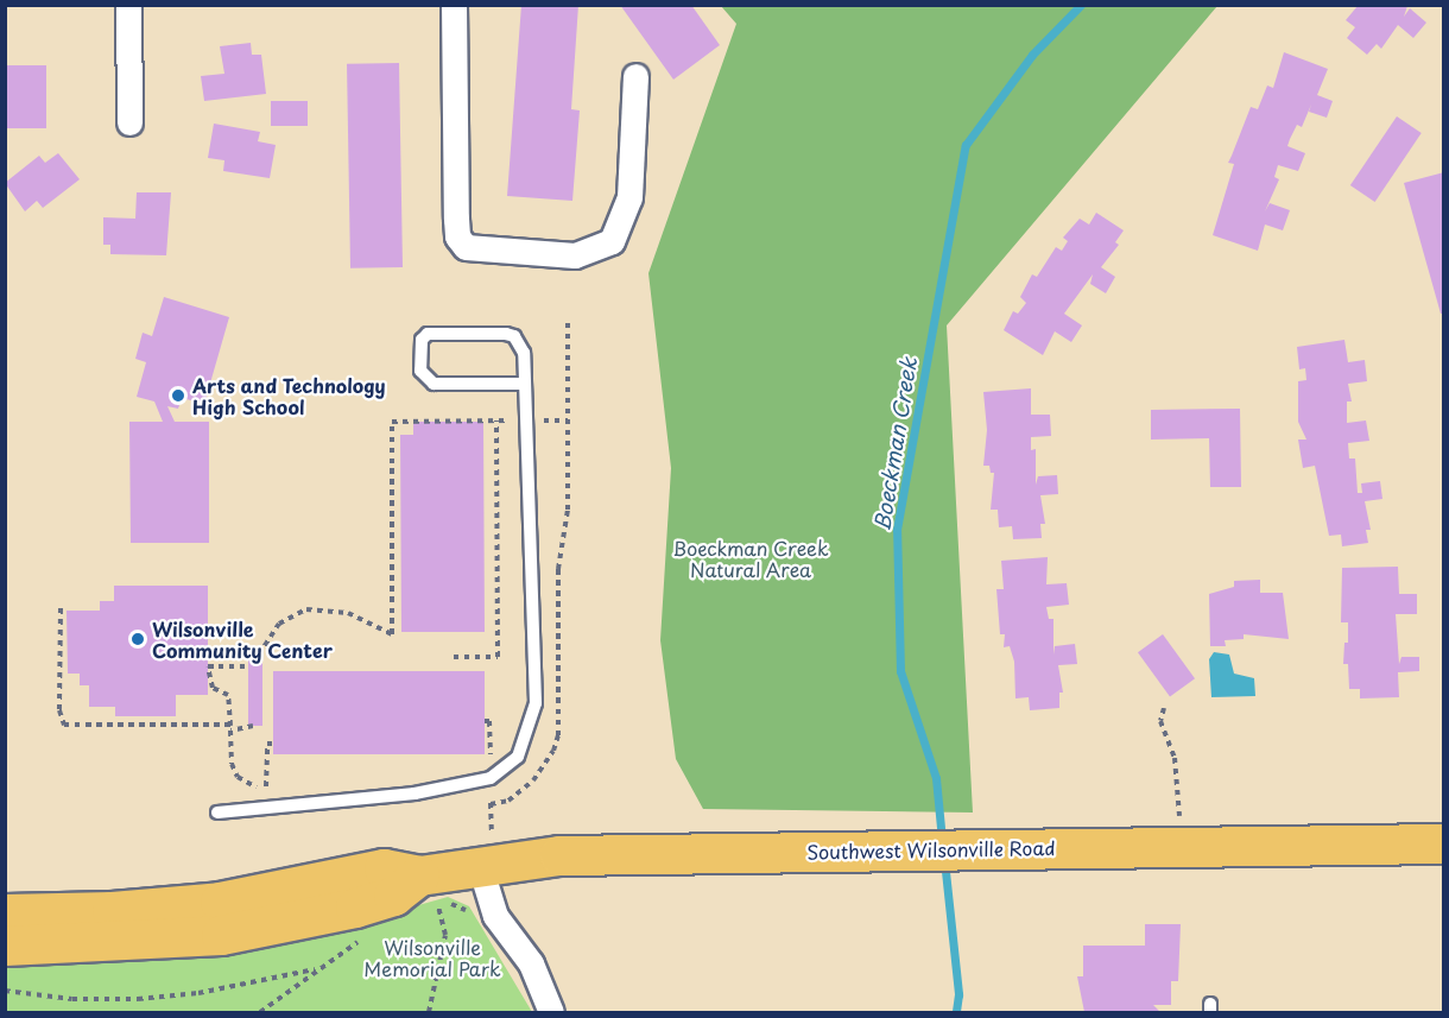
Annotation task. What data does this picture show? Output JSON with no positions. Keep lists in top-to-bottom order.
{
  "streets": {
    "main road": ["Southwest Wilsonville Road"]
  },
  "water": ["Boeckman Creek"],
  "parks": ["Boeckman Creek Natural Area", "Wilsonville Memorial Park"],
  "places": ["Arts and Technology High School", "Wilsonville Community Center"]
}
